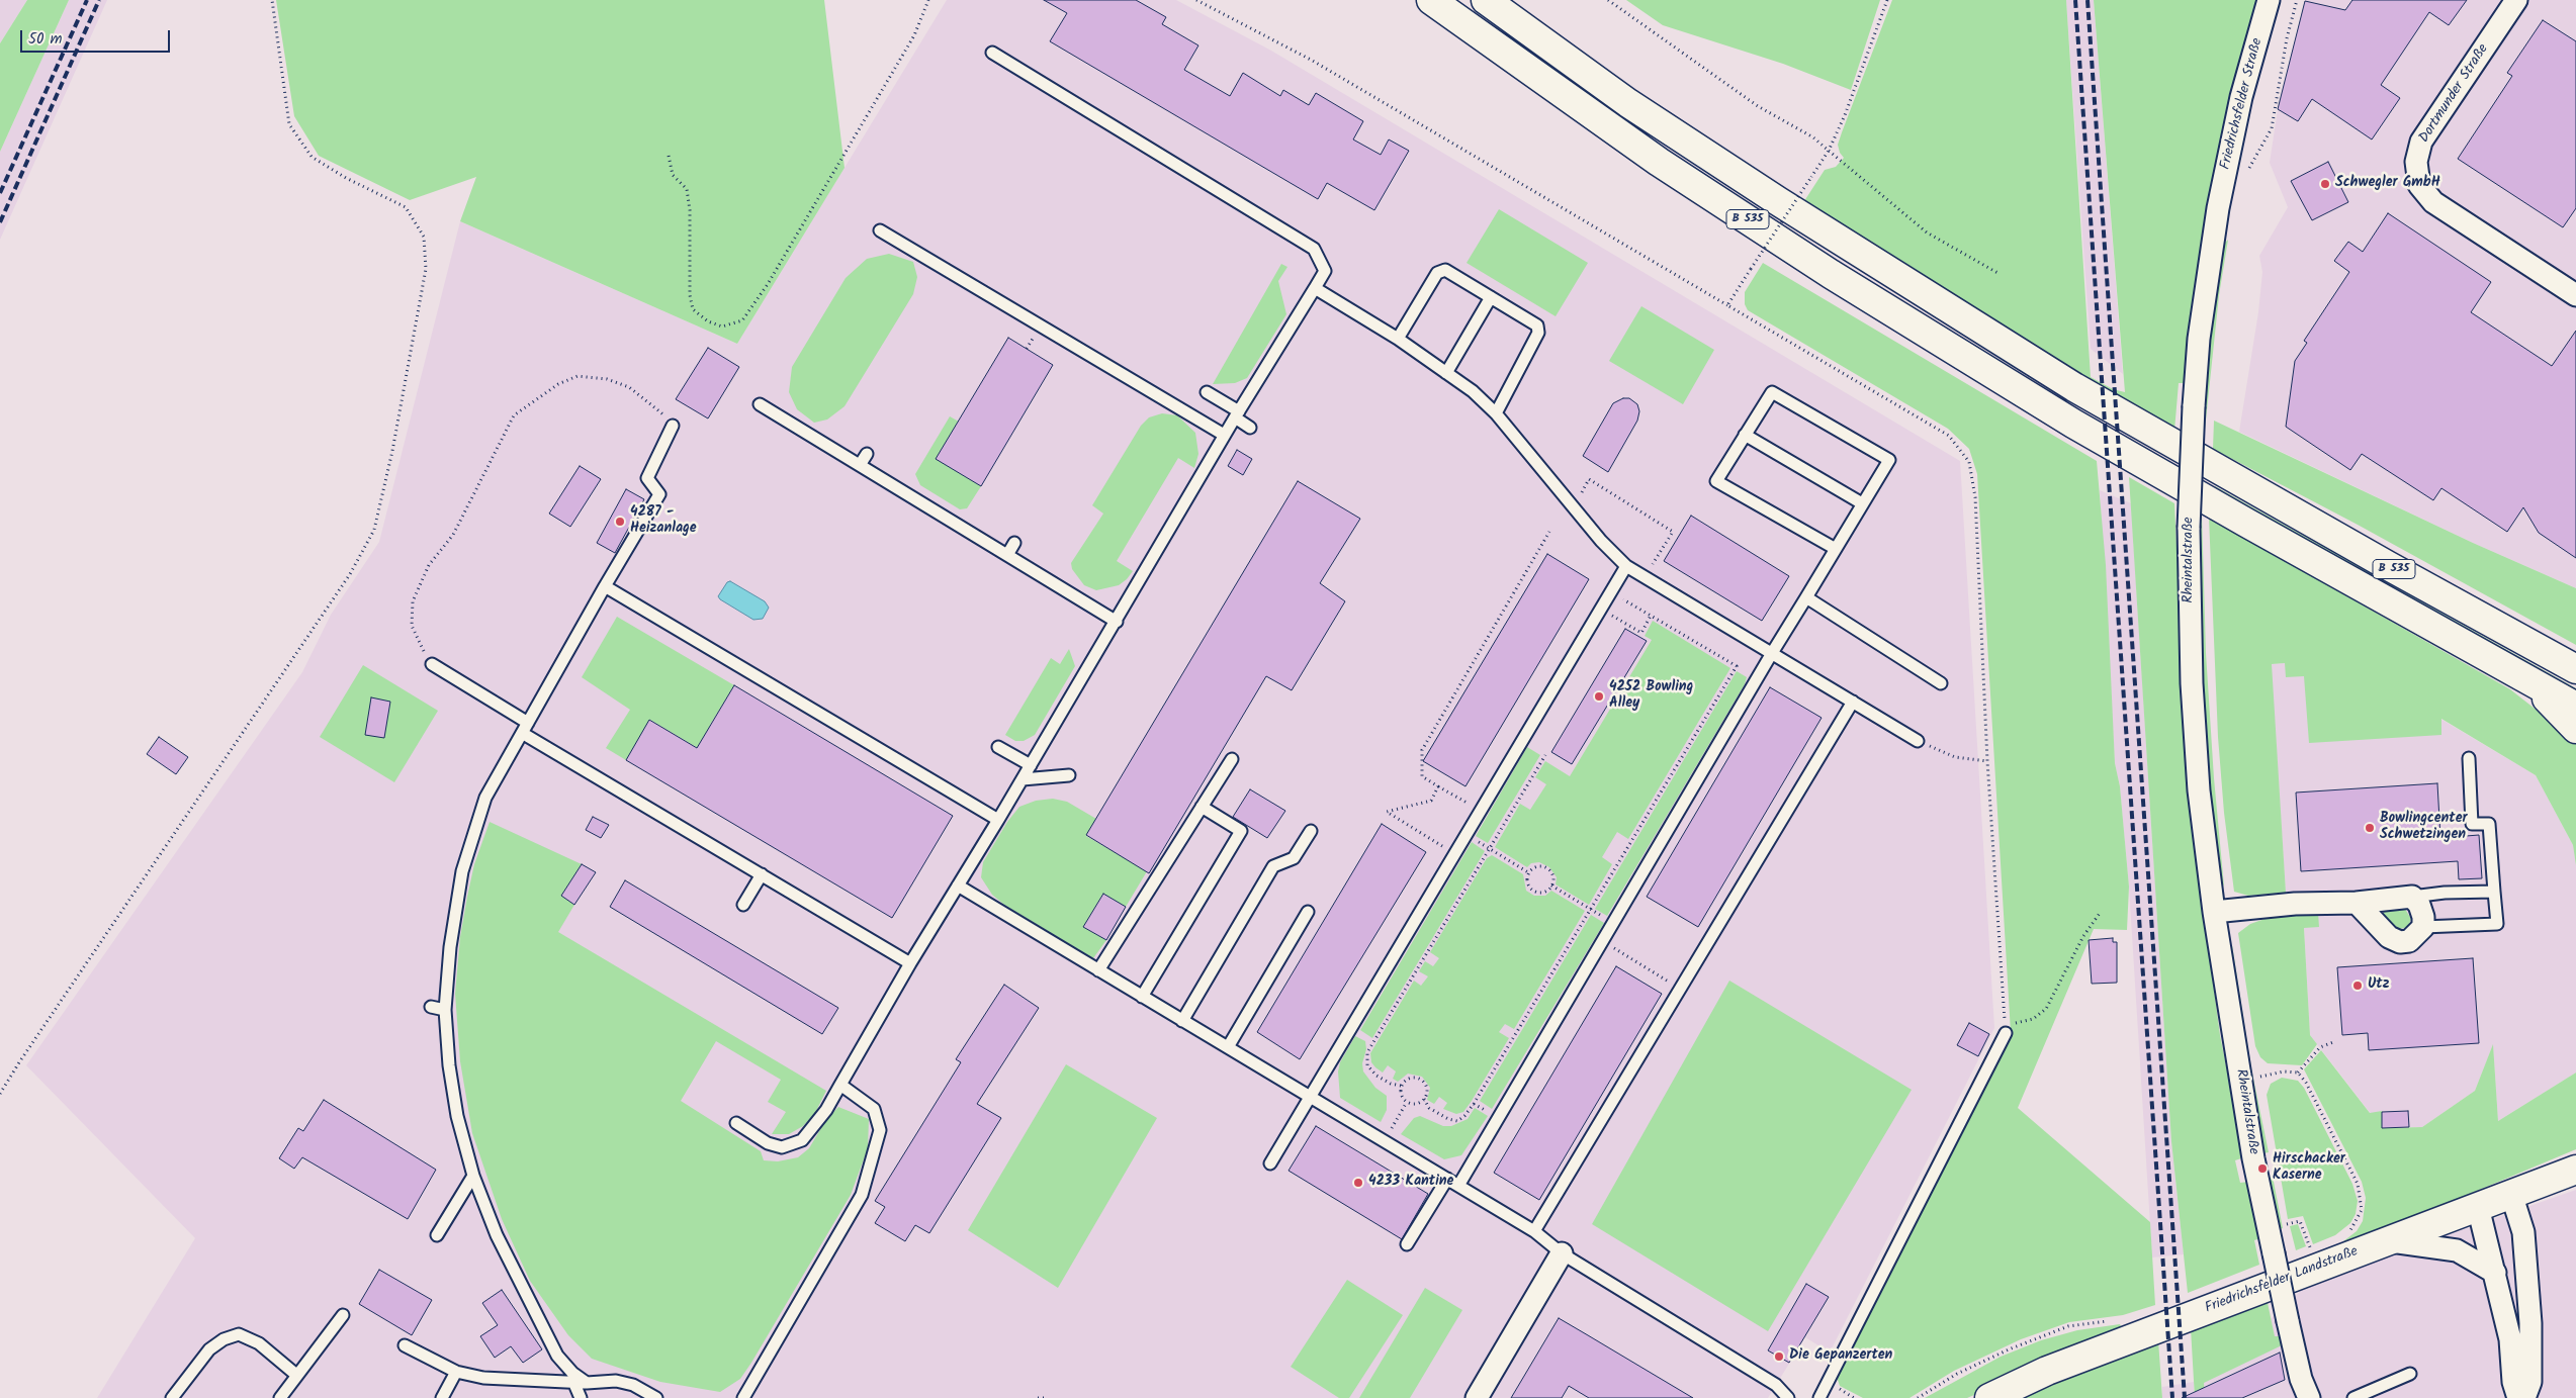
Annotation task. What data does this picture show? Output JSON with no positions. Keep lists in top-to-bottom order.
{
  "streets": {
    "main road": ["B 535", "Friedrichsfelder Landstraße"],
    "street": ["Dortmunder Straße", "Friedrichsfelder Straße", "Rheintalstraße"]
  },
  "crossings": [
    ["Friedrichsfelder Straße", "Rheintalstraße"]
  ],
  "places": [
    "Schwegler GmbH",
    "4287 - Heizanlage",
    "4252 Bowling Alley",
    "Bowlingcenter Schwetzingen",
    "Utz",
    "Hirschacker Kaserne",
    "4233 Kantine",
    "Die Gepanzerten"
  ],
  "scale_bar": "50 m"
}
